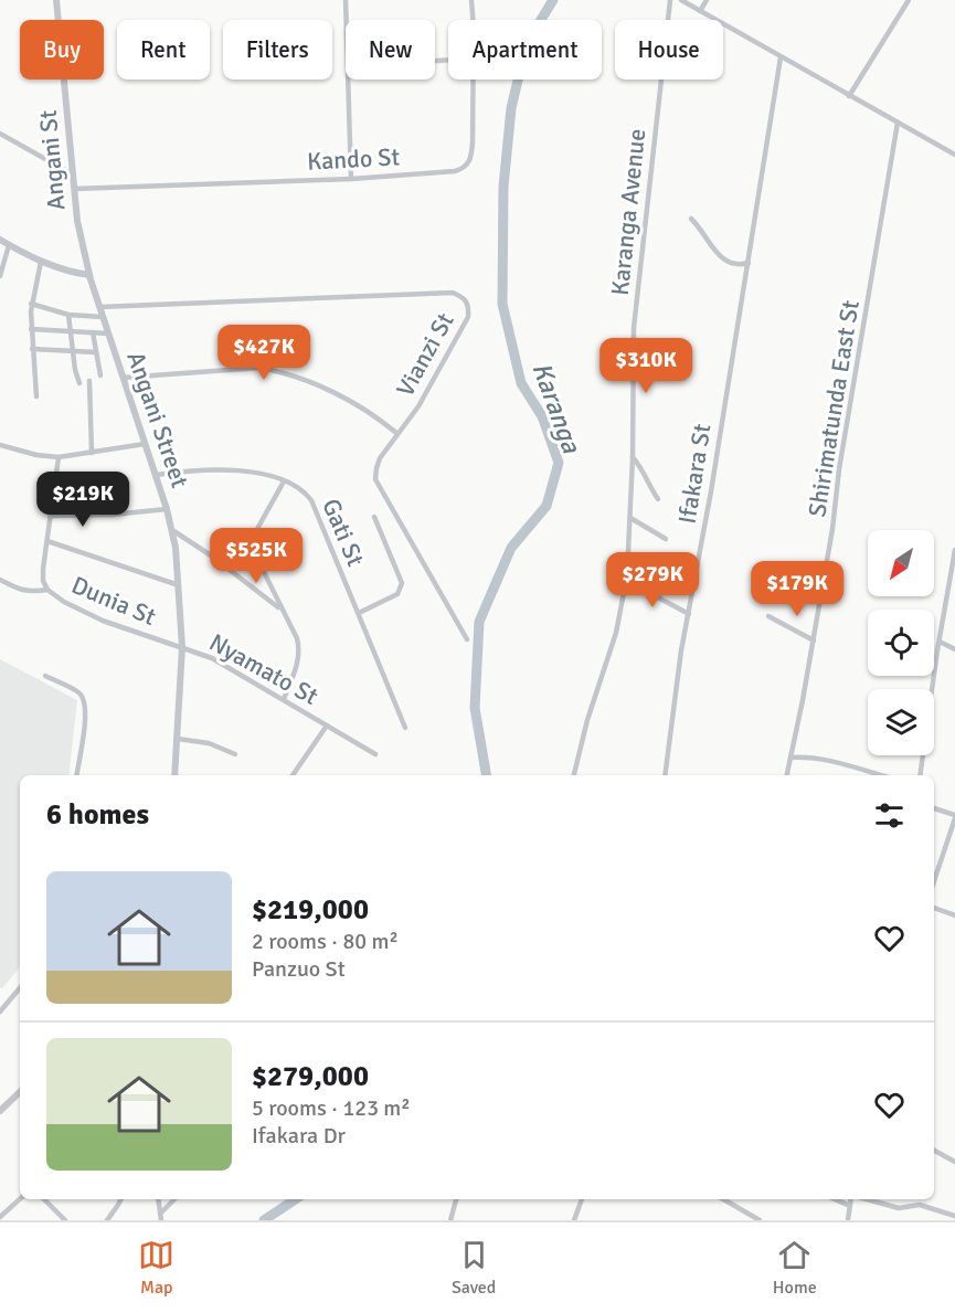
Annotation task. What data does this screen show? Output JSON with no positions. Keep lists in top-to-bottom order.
{
  "streets": {
    "street": [
      "Kando St",
      "Angani St",
      "Karanga Avenue",
      "Vianzi St",
      "Shirimatunda East St",
      "Angani Street",
      "Ifakara St",
      "Gati St",
      "Dunia St",
      "Nyamato St"
    ]
  },
  "crossings": [
    ["Kando St", "Angani St"],
    ["Angani St", "Angani Street"],
    ["Vianzi St", "Angani Street"],
    ["Angani Street", "Gati St"],
    ["Angani Street", "Dunia St"],
    ["Angani Street", "Nyamato St"],
    ["Dunia St", "Nyamato St"]
  ],
  "water": ["Karanga"],
  "north": "bottom left",
  "page": {
    "chip": [
      "Buy",
      "Rent",
      "Filters",
      "New",
      "Apartment",
      "House"
    ],
    "price": [
      "$427K",
      "$310K",
      "$219K",
      "$525K",
      "$279K",
      "$179K"
    ],
    "heading": "6 homes",
    "list": [
      {
        "name": "$219,000",
        "note": "2 rooms · 80 m² · Panzuo St"
      },
      {
        "name": "$279,000",
        "note": "5 rooms · 123 m² · Ifakara Dr"
      }
    ],
    "tabs": ["Map", "Saved", "Home"]
  }
}
